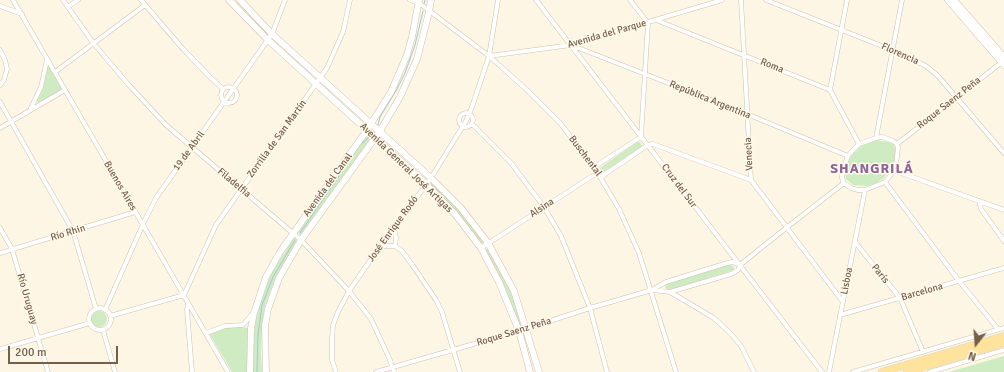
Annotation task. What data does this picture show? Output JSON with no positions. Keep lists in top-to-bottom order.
{
  "streets": {
    "street": [
      "Avenida del Parque",
      "Florencia",
      "Roma",
      "República Argentina",
      "Roque Saenz Peña",
      "Zorrilla de San Martín",
      "19 de Abril",
      "Venecia",
      "Buschental",
      "Avenida General José Artigas",
      "Filadelfia",
      "Avenida del Canal",
      "Buenos Aires",
      "Cruz del Sur",
      "Alsina",
      "José Enrique Rodó",
      "Río Rhin",
      "París",
      "Lisboa",
      "Barcelona",
      "Río Uruguay"
    ]
  },
  "crossings": [
    ["Avenida del Parque", "Roma"],
    ["Avenida del Parque", "República Argentina"],
    ["Avenida del Parque", "Buschental"],
    ["Avenida del Parque", "Cruz del Sur"],
    ["Avenida del Parque", "José Enrique Rodó"],
    ["Florencia", "Roque Saenz Peña"],
    ["Roma", "Venecia"],
    ["República Argentina", "Roque Saenz Peña"],
    ["República Argentina", "Venecia"],
    ["República Argentina", "Cruz del Sur"],
    ["República Argentina", "Lisboa"],
    ["Roque Saenz Peña", "Venecia"],
    ["Roque Saenz Peña", "Buschental"],
    ["Roque Saenz Peña", "Avenida General José Artigas"],
    ["Roque Saenz Peña", "Filadelfia"],
    ["Roque Saenz Peña", "Cruz del Sur"],
    ["Roque Saenz Peña", "Lisboa"],
    ["Zorrilla de San Martín", "Avenida General José Artigas"],
    ["Zorrilla de San Martín", "Filadelfia"],
    ["Zorrilla de San Martín", "Buenos Aires"],
    ["19 de Abril", "Avenida General José Artigas"],
    ["19 de Abril", "Filadelfia"],
    ["19 de Abril", "Buenos Aires"],
    ["Venecia", "Lisboa"],
    ["Buschental", "Avenida del Canal"],
    ["Buschental", "Alsina"],
    ["Buschental", "José Enrique Rodó"],
    ["Avenida General José Artigas", "Avenida del Canal"],
    ["Avenida General José Artigas", "Alsina"],
    ["Avenida General José Artigas", "José Enrique Rodó"],
    ["Filadelfia", "Avenida del Canal"],
    ["Filadelfia", "José Enrique Rodó"],
    ["Buenos Aires", "Río Rhin"],
    ["Río Rhin", "Río Uruguay"],
    ["París", "Lisboa"],
    ["París", "Barcelona"],
    ["Lisboa", "Barcelona"]
  ],
  "districts": ["SHANGRILÁ"],
  "scale_bar": "200 m",
  "north": "bottom"
}
